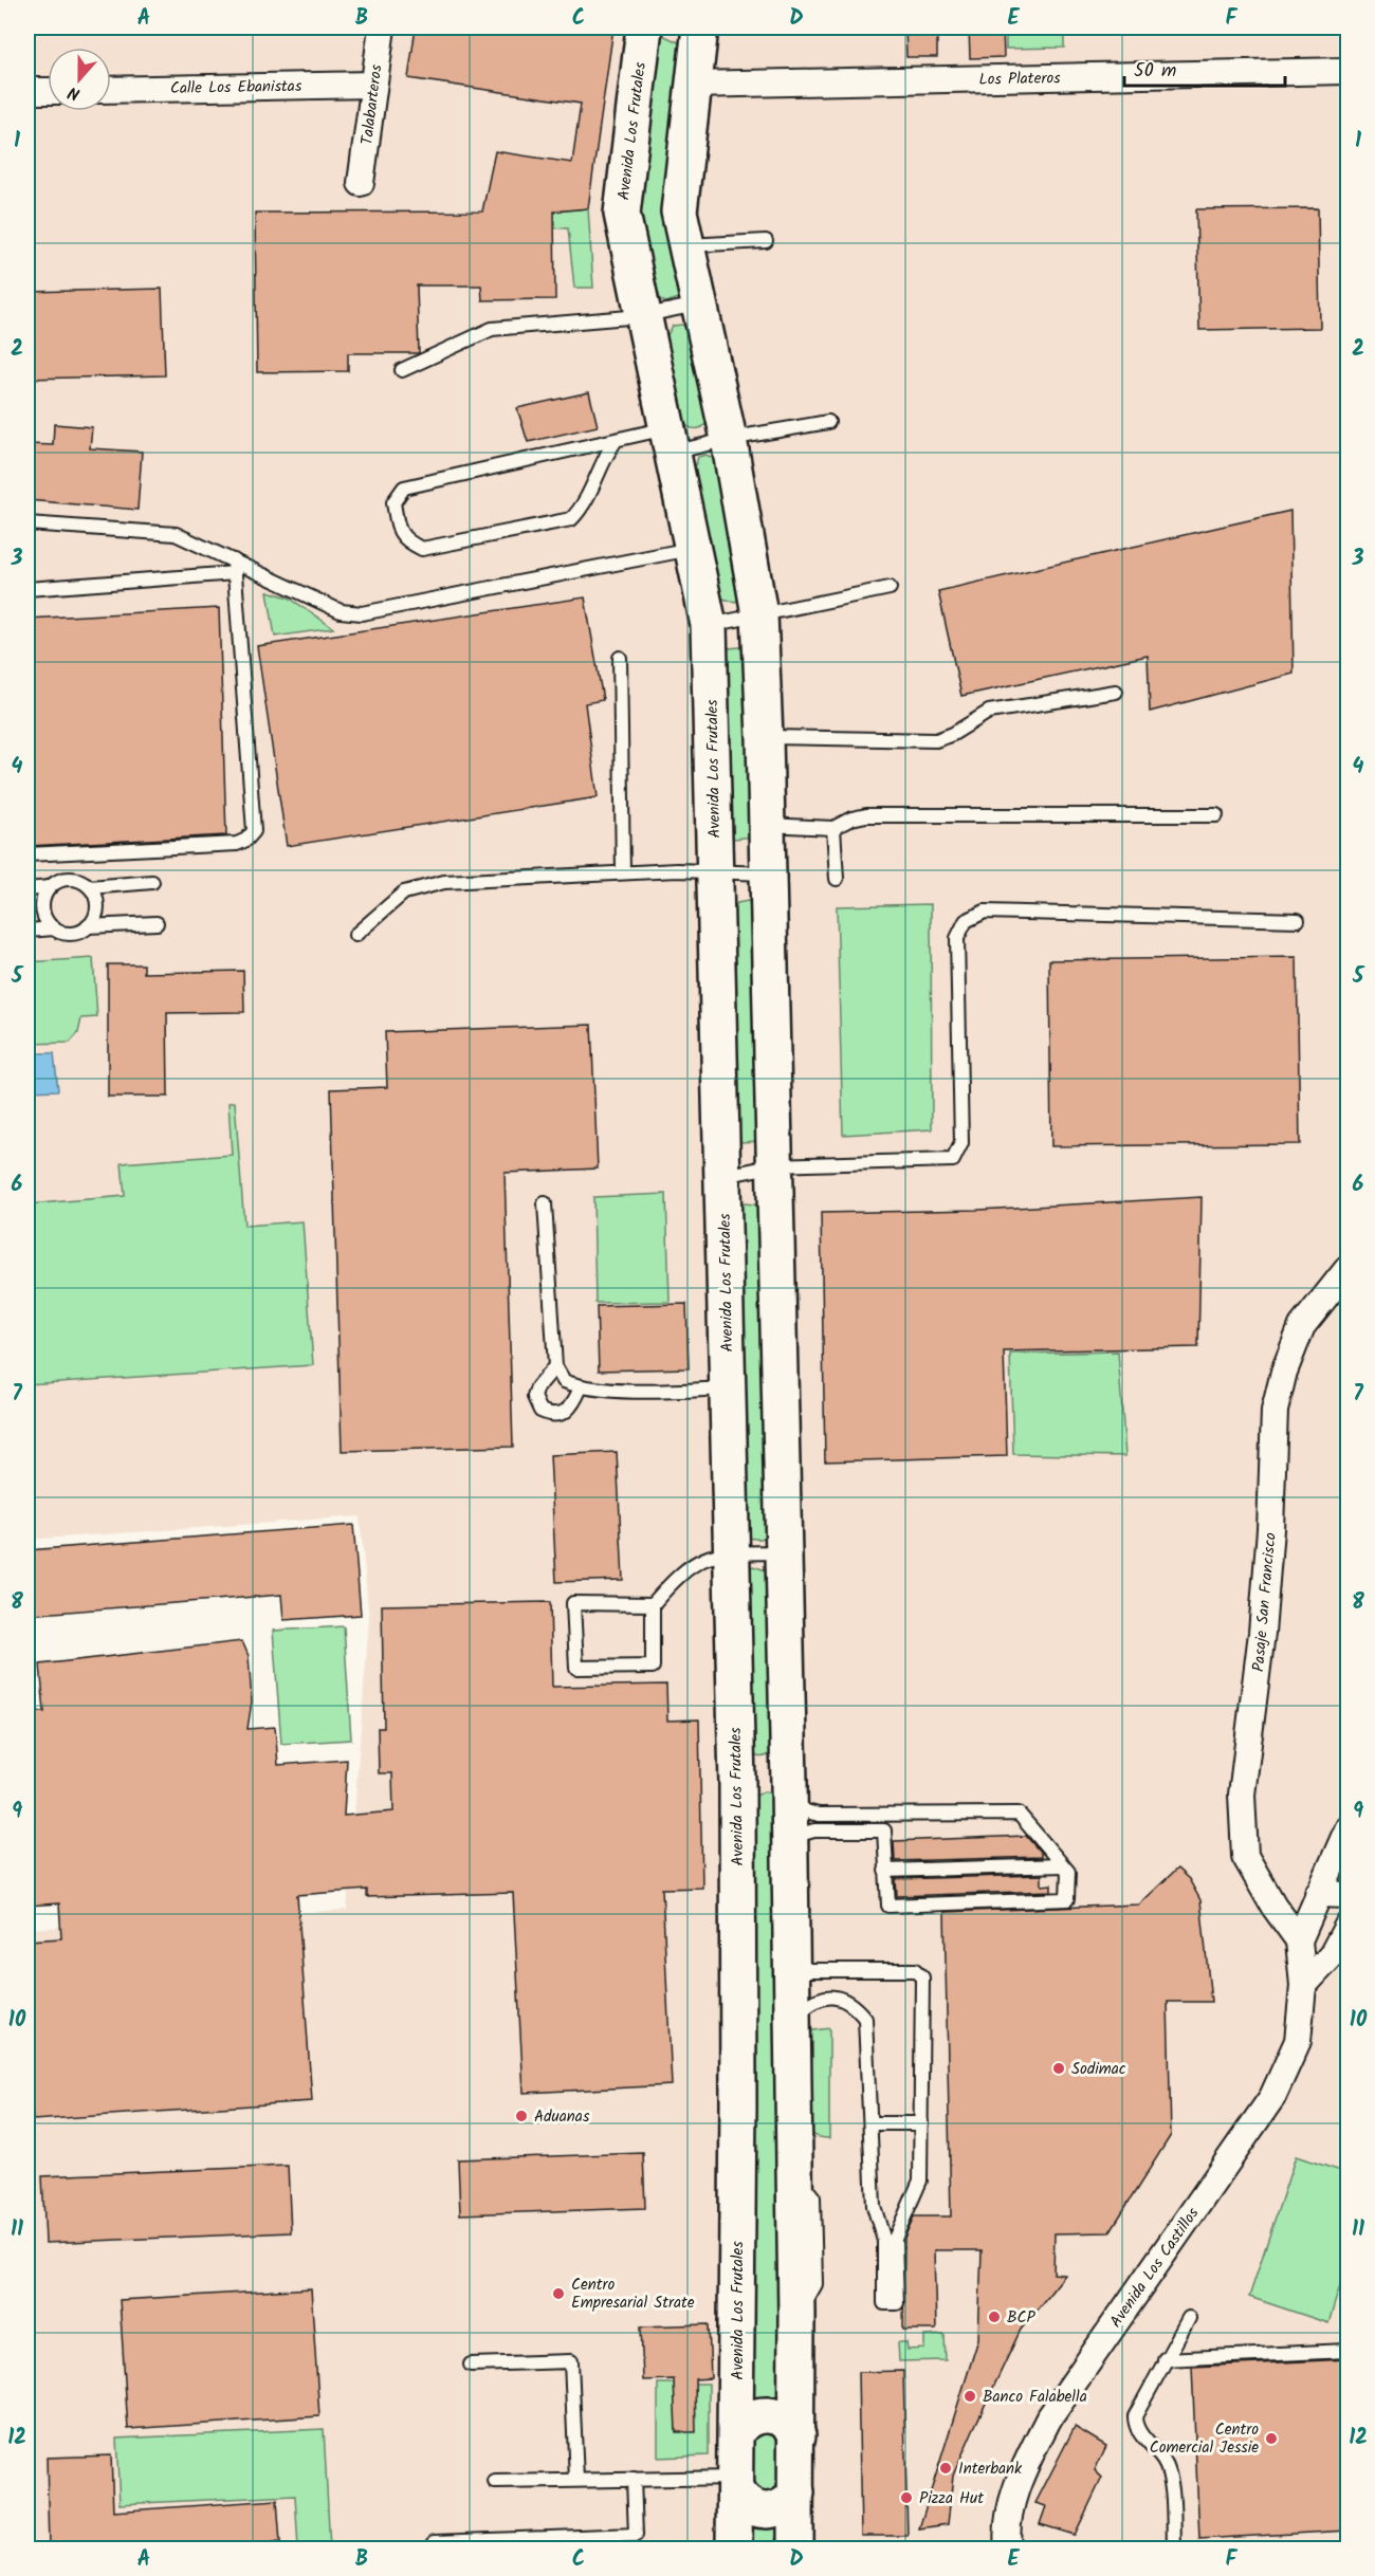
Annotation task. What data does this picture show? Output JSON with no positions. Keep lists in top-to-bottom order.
{
  "streets": {
    "main road": ["Avenida Los Frutales"],
    "street": [
      "Los Plateros",
      "Calle Los Ebanistas",
      "Talabarteros",
      "Pasaje San Francisco",
      "Avenida Los Castillos"
    ]
  },
  "crossings": [
    ["Calle Los Ebanistas", "Talabarteros"],
    ["Pasaje San Francisco", "Avenida Los Castillos"]
  ],
  "places": [
    "Sodimac",
    "Aduanas",
    "Centro Empresarial Strate",
    "BCP",
    "Banco Falabella",
    "Centro Comercial Jessie",
    "Interbank",
    "Pizza Hut"
  ],
  "scale_bar": "50 m",
  "north": "bottom",
  "grid": {
    "columns": [
      "A",
      "B",
      "C",
      "D",
      "E",
      "F"
    ],
    "rows": [
      "1",
      "2",
      "3",
      "4",
      "5",
      "6",
      "7",
      "8",
      "9",
      "10",
      "11",
      "12"
    ]
  }
}
